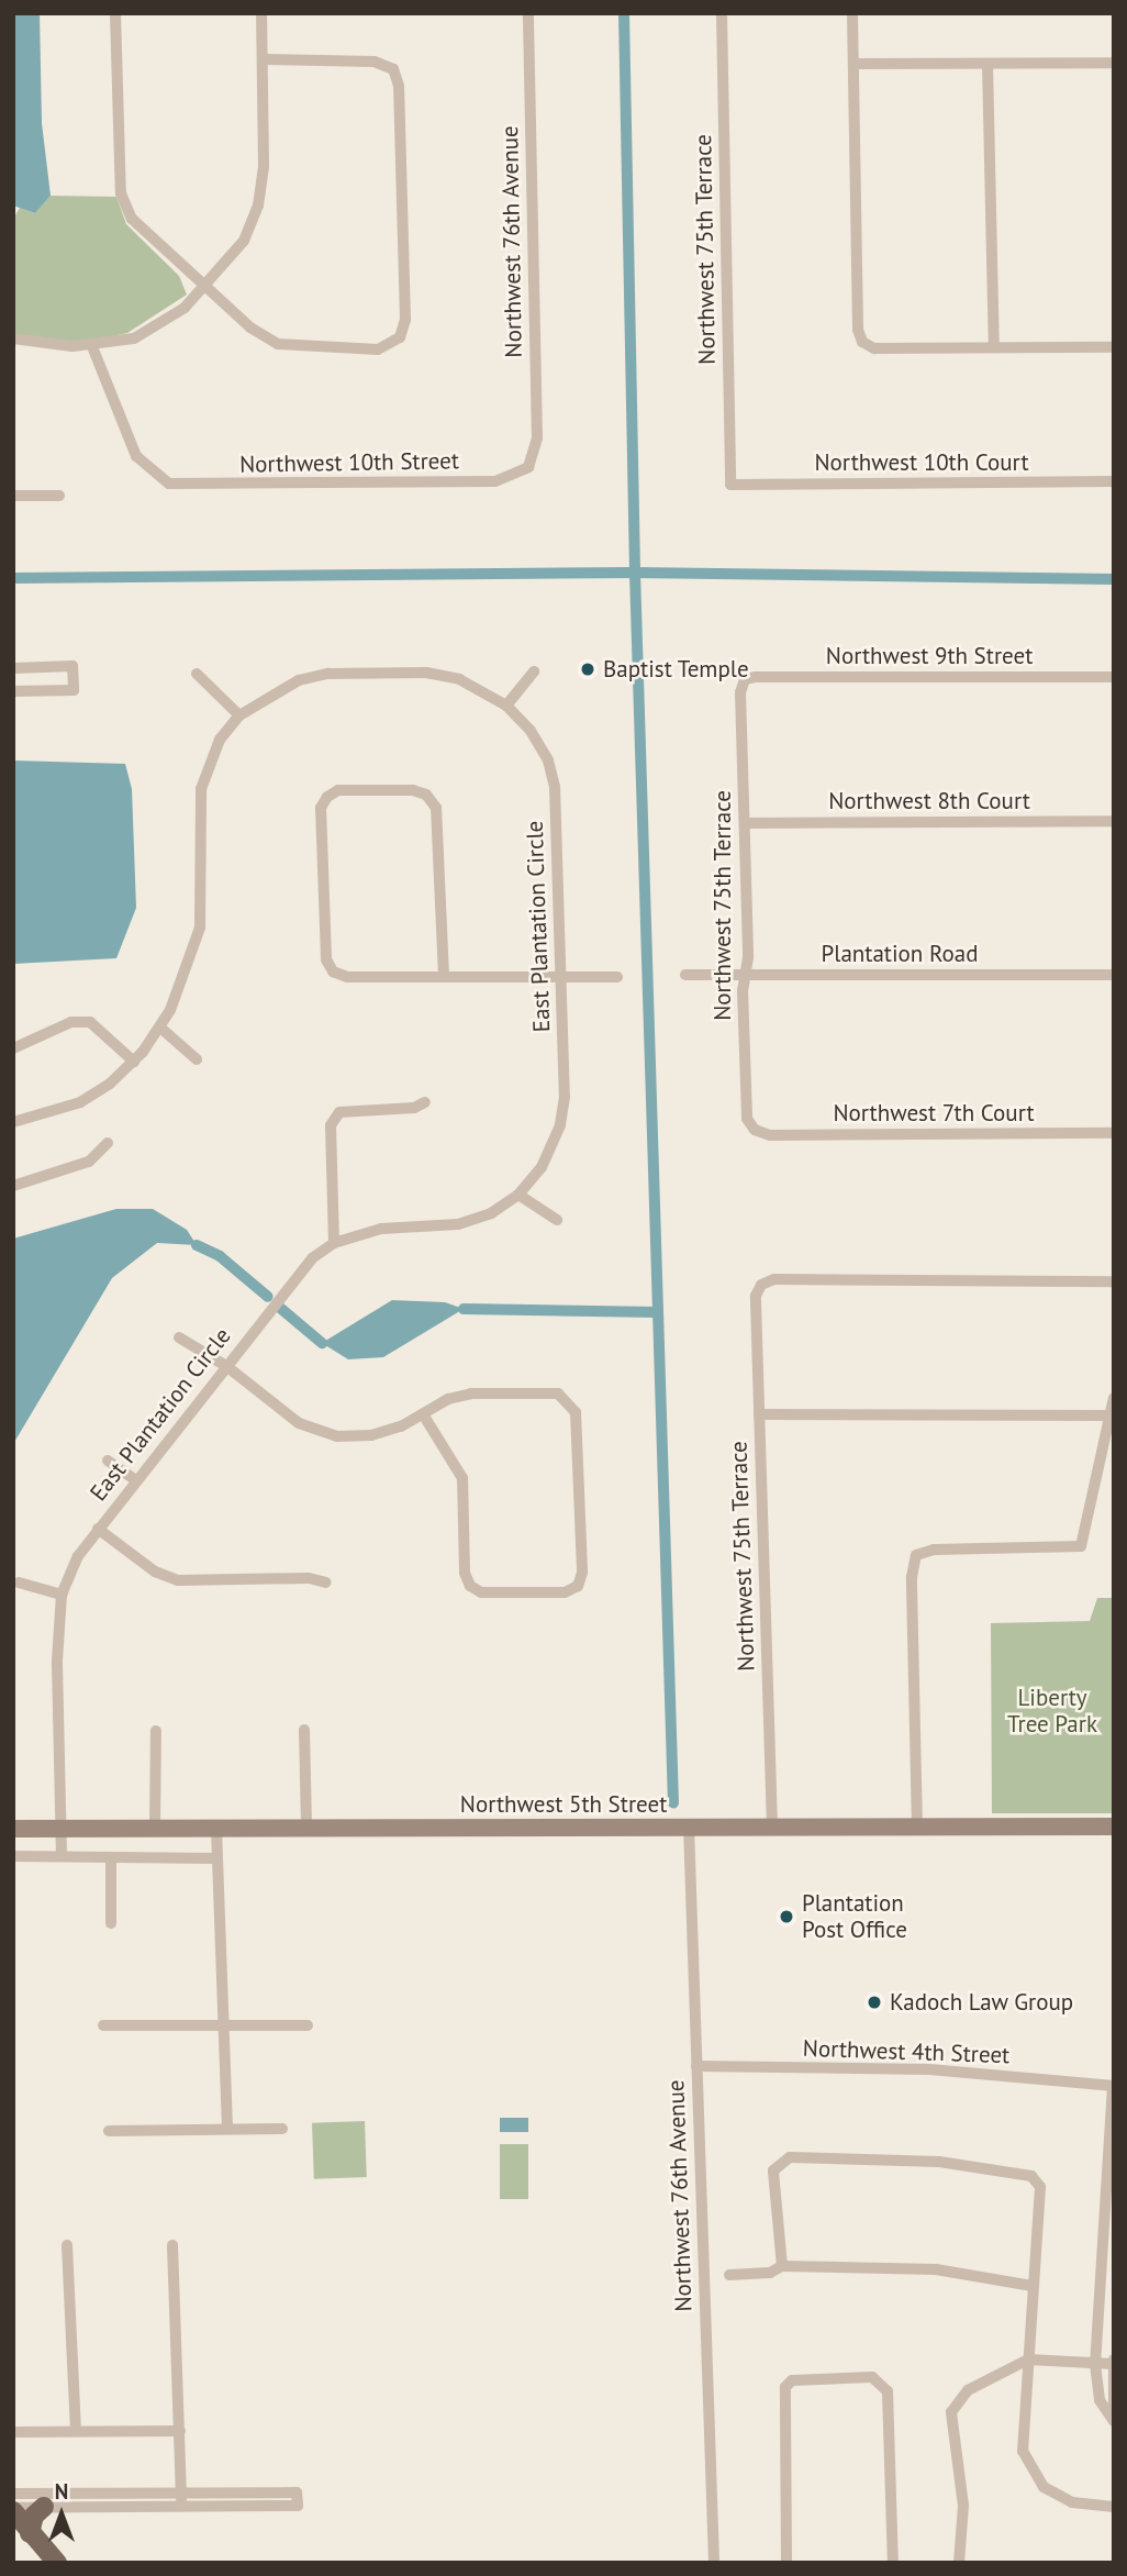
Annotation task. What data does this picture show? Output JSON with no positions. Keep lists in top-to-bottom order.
{
  "streets": {
    "street": [
      "Northwest 76th Avenue",
      "Northwest 75th Terrace",
      "Northwest 10th Street",
      "Northwest 10th Court",
      "Northwest 9th Street",
      "Northwest 8th Court",
      "East Plantation Circle",
      "Plantation Road",
      "Northwest 7th Court",
      "Northwest 5th Street",
      "Northwest 4th Street"
    ]
  },
  "crossings": [
    ["Northwest 76th Avenue", "Northwest 10th Street"],
    ["Northwest 76th Avenue", "Northwest 5th Street"],
    ["Northwest 76th Avenue", "Northwest 4th Street"],
    ["Northwest 75th Terrace", "Northwest 10th Court"],
    ["Northwest 75th Terrace", "Northwest 9th Street"],
    ["Northwest 75th Terrace", "Northwest 8th Court"],
    ["Northwest 75th Terrace", "Plantation Road"],
    ["Northwest 75th Terrace", "Northwest 7th Court"],
    ["Northwest 75th Terrace", "Northwest 5th Street"],
    ["East Plantation Circle", "Northwest 5th Street"]
  ],
  "parks": ["Liberty Tree Park"],
  "places": ["Baptist Temple", "Plantation Post Office", "Kadoch Law Group"],
  "north": "top"
}
